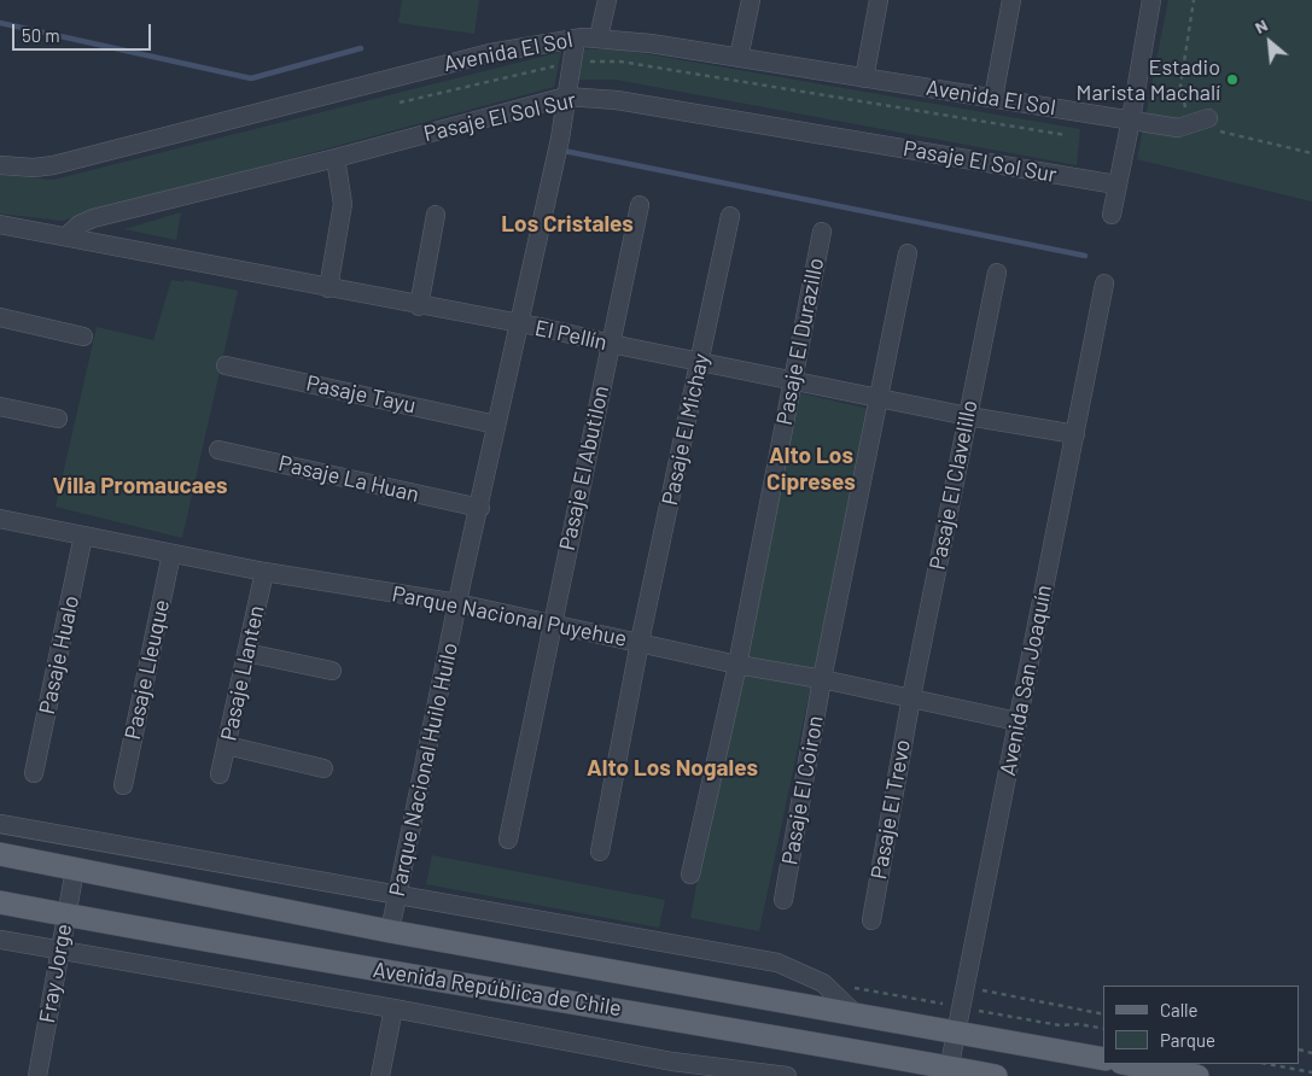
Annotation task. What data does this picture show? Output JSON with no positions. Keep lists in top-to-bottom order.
{
  "streets": {
    "main road": ["Avenida República de Chile"],
    "street": [
      "Avenida El Sol",
      "Pasaje El Sol Sur",
      "El Pellín",
      "Pasaje El Durazillo",
      "Pasaje Tayu",
      "Pasaje El Michay",
      "Pasaje El Abutilon",
      "Pasaje La Huan",
      "Pasaje El Clavelillo",
      "Parque Nacional Puyehue",
      "Pasaje Hualo",
      "Pasaje Lleuque",
      "Pasaje Llanten",
      "Avenida San Joaquín",
      "Parque Nacional Huilo Huilo",
      "Pasaje El Coiron",
      "Pasaje El Trevo",
      "Fray Jorge"
    ]
  },
  "crossings": [
    ["Avenida El Sol", "Parque Nacional Huilo Huilo"],
    ["Pasaje El Sol Sur", "El Pellín"],
    ["Pasaje El Sol Sur", "Parque Nacional Huilo Huilo"],
    ["El Pellín", "Pasaje El Durazillo"],
    ["El Pellín", "Pasaje El Michay"],
    ["El Pellín", "Pasaje El Abutilon"],
    ["El Pellín", "Pasaje El Clavelillo"],
    ["El Pellín", "Avenida San Joaquín"],
    ["El Pellín", "Parque Nacional Huilo Huilo"],
    ["El Pellín", "Pasaje El Coiron"],
    ["Pasaje El Durazillo", "Parque Nacional Puyehue"],
    ["Pasaje Tayu", "Parque Nacional Huilo Huilo"],
    ["Pasaje El Michay", "Parque Nacional Puyehue"],
    ["Pasaje El Abutilon", "Parque Nacional Puyehue"],
    ["Pasaje La Huan", "Parque Nacional Huilo Huilo"],
    ["Pasaje El Clavelillo", "Parque Nacional Puyehue"],
    ["Pasaje El Clavelillo", "Pasaje El Trevo"],
    ["Parque Nacional Puyehue", "Pasaje Hualo"],
    ["Parque Nacional Puyehue", "Pasaje Lleuque"],
    ["Parque Nacional Puyehue", "Pasaje Llanten"],
    ["Parque Nacional Puyehue", "Avenida San Joaquín"],
    ["Parque Nacional Puyehue", "Parque Nacional Huilo Huilo"],
    ["Parque Nacional Puyehue", "Pasaje El Coiron"],
    ["Parque Nacional Puyehue", "Pasaje El Trevo"],
    ["Avenida San Joaquín", "Avenida República de Chile"],
    ["Parque Nacional Huilo Huilo", "Avenida República de Chile"],
    ["Fray Jorge", "Avenida República de Chile"]
  ],
  "districts": [
    "Los Cristales",
    "Alto Los Cipreses",
    "Villa Promaucaes",
    "Alto Los Nogales"
  ],
  "places": ["Estadio Marista Machalí"],
  "legend": ["Calle", "Parque"],
  "scale_bar": "50 m",
  "north": "top left"
}
